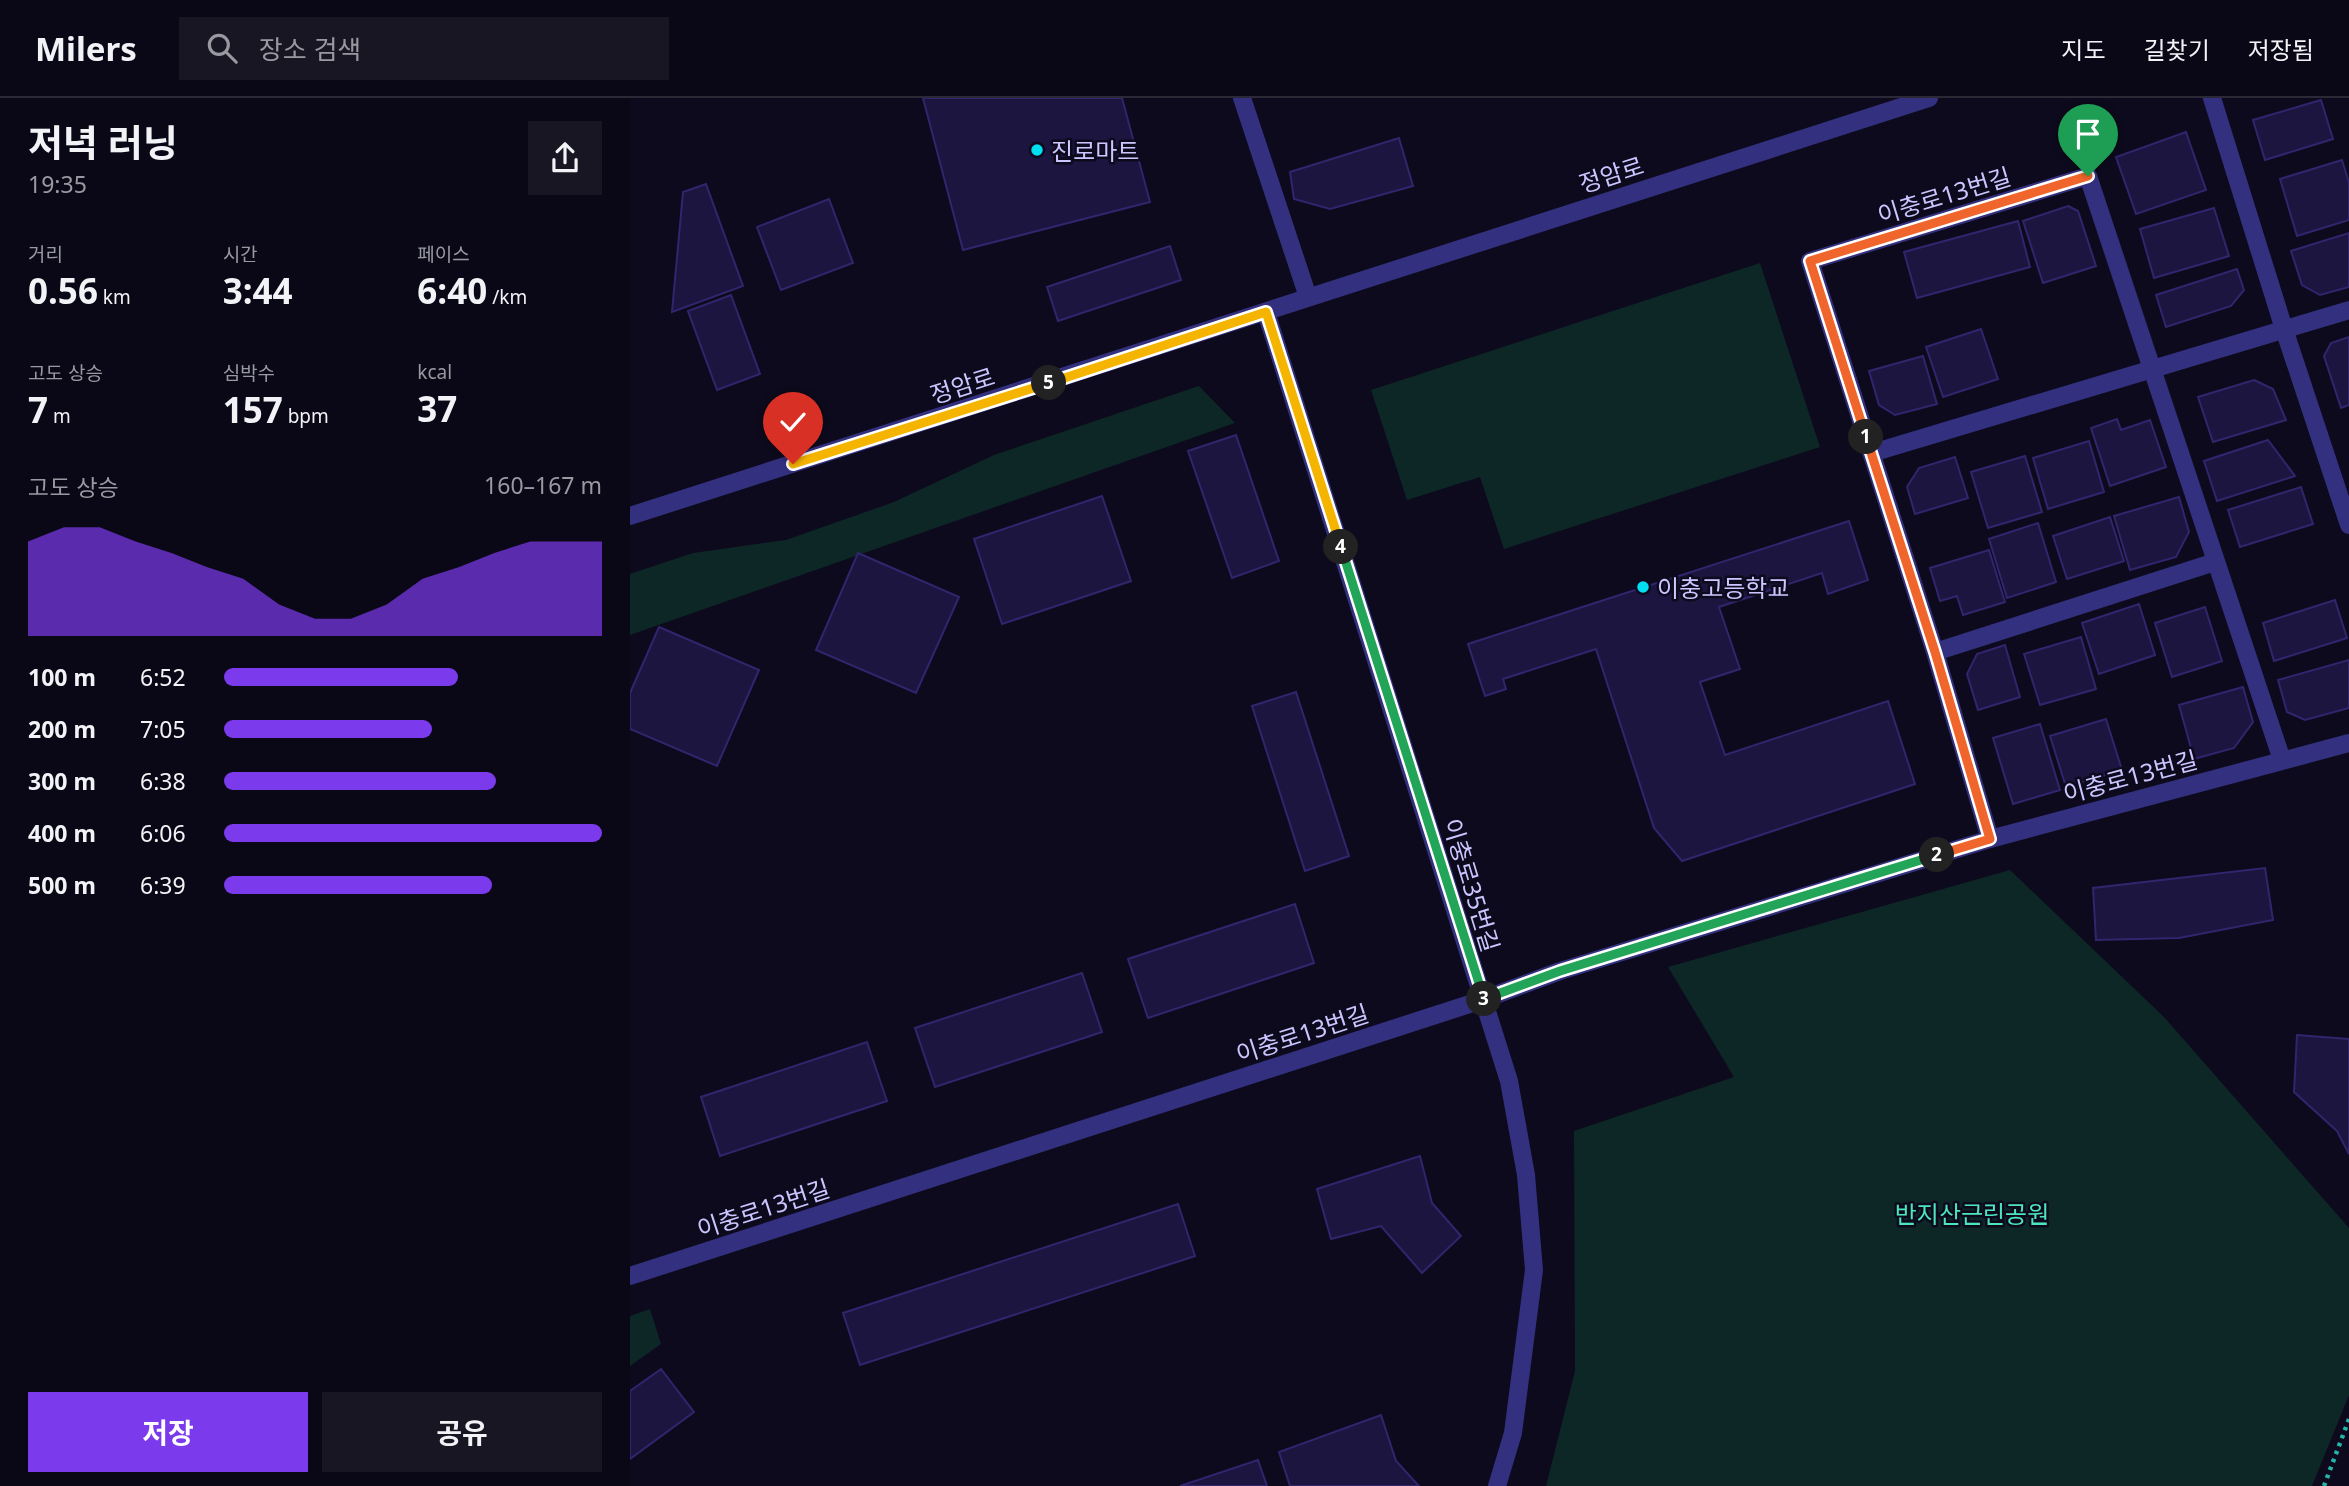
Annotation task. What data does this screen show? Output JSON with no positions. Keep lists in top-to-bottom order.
{
  "streets": {
    "street": ["정암로", "이충로13번길", "이충로35번길"]
  },
  "crossings": [
    ["정암로", "이충로35번길"],
    ["이충로13번길", "이충로35번길"]
  ],
  "parks": ["반지산근린공원"],
  "places": ["진로마트", "이충고등학교"],
  "page": {
    "header": "Milers",
    "search": "장소 검색",
    "nav": ["지도", "길찾기", "저장됨"],
    "heading": ["저녁 러닝", "19:35"],
    "stats": [
      ["거리", "0.56 km"],
      ["시간", "3:44"],
      ["페이스", "6:40 /km"],
      ["고도 상승", "7 m"],
      ["심박수", "157 bpm"],
      ["kcal", "37"]
    ],
    "pins": [
      "5",
      "1",
      "4",
      "2",
      "3"
    ],
    "chart": ["고도 상승", "160–167 m"],
    "list": [
      {
        "name": "100 m",
        "note": "6:52"
      },
      {
        "name": "200 m",
        "note": "7:05"
      },
      {
        "name": "300 m",
        "note": "6:38"
      },
      {
        "name": "400 m",
        "note": "6:06"
      },
      {
        "name": "500 m",
        "note": "6:39"
      }
    ],
    "buttons": ["저장", "공유"]
  }
}
